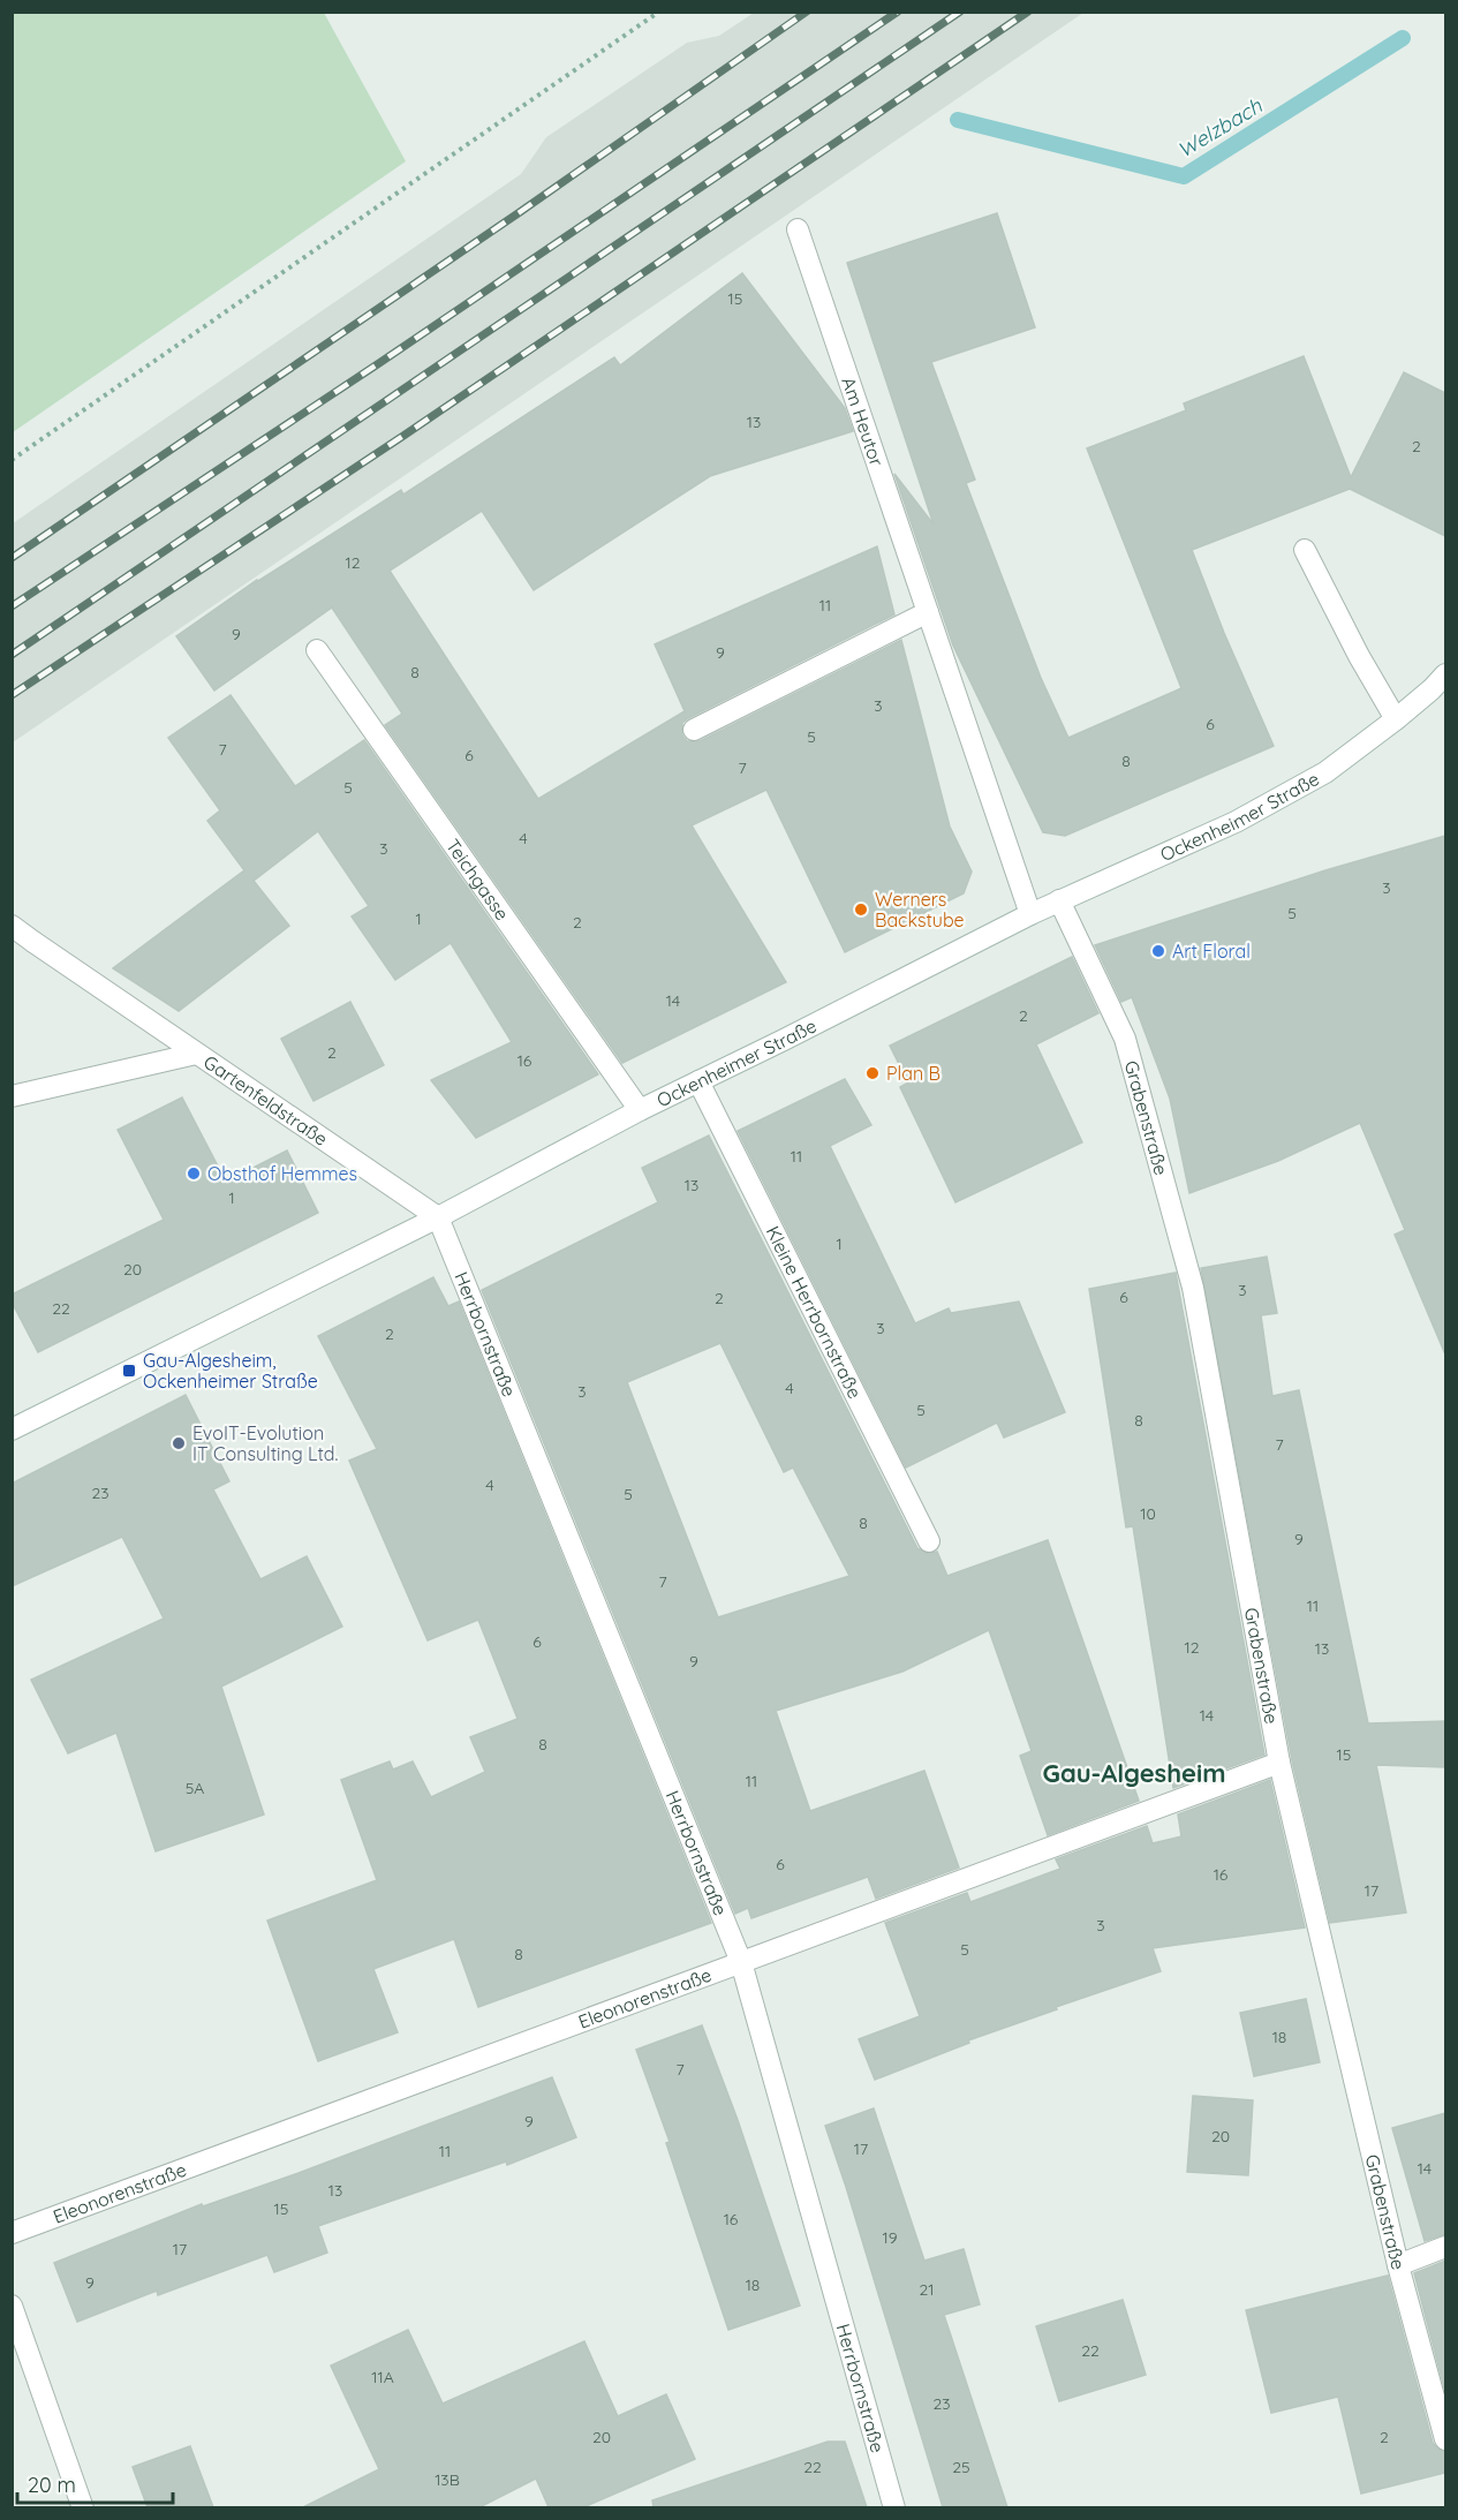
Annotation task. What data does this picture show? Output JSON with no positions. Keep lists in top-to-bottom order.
{
  "streets": {
    "street": [
      "Am Heutor",
      "Ockenheimer Straße",
      "Teichgasse",
      "Gartenfeldstraße",
      "Grabenstraße",
      "Kleine Herrbornstraße",
      "Herrbornstraße",
      "Eleonorenstraße"
    ]
  },
  "crossings": [
    ["Am Heutor", "Ockenheimer Straße"],
    ["Ockenheimer Straße", "Teichgasse"],
    ["Ockenheimer Straße", "Gartenfeldstraße"],
    ["Ockenheimer Straße", "Grabenstraße"],
    ["Ockenheimer Straße", "Kleine Herrbornstraße"],
    ["Ockenheimer Straße", "Herrbornstraße"],
    ["Gartenfeldstraße", "Herrbornstraße"],
    ["Grabenstraße", "Eleonorenstraße"],
    ["Herrbornstraße", "Eleonorenstraße"]
  ],
  "districts": ["Gau-Algesheim"],
  "water": ["Welzbach"],
  "places": {
    "other": [
      "Werners Backstube",
      "Art Floral",
      "Plan B",
      "Obsthof Hemmes",
      "EvoIT-Evolution IT Consulting Ltd."
    ],
    "transit": ["Gau-Algesheim, Ockenheimer Straße"]
  },
  "house_numbers": [
    "15",
    "13",
    "2",
    "12",
    "11",
    "9",
    "9",
    "8",
    "3",
    "6",
    "5",
    "7",
    "6",
    "8",
    "7",
    "5",
    "4",
    "3",
    "3",
    "5",
    "1",
    "2",
    "14",
    "2",
    "2",
    "16",
    "11",
    "13",
    "1",
    "1",
    "20",
    "3",
    "6",
    "2",
    "22",
    "3",
    "2",
    "4",
    "3",
    "5",
    "8",
    "7",
    "4",
    "23",
    "5",
    "10",
    "8",
    "9",
    "7",
    "11",
    "6",
    "12",
    "13",
    "9",
    "14",
    "8",
    "15",
    "11",
    "5A",
    "6",
    "16",
    "17",
    "3",
    "5",
    "8",
    "18",
    "7",
    "9",
    "20",
    "17",
    "11",
    "14",
    "13",
    "15",
    "16",
    "19",
    "17",
    "9",
    "18",
    "21",
    "22",
    "11A",
    "23",
    "20",
    "2",
    "22",
    "25",
    "13B"
  ],
  "scale_bar": "20 m"
}
